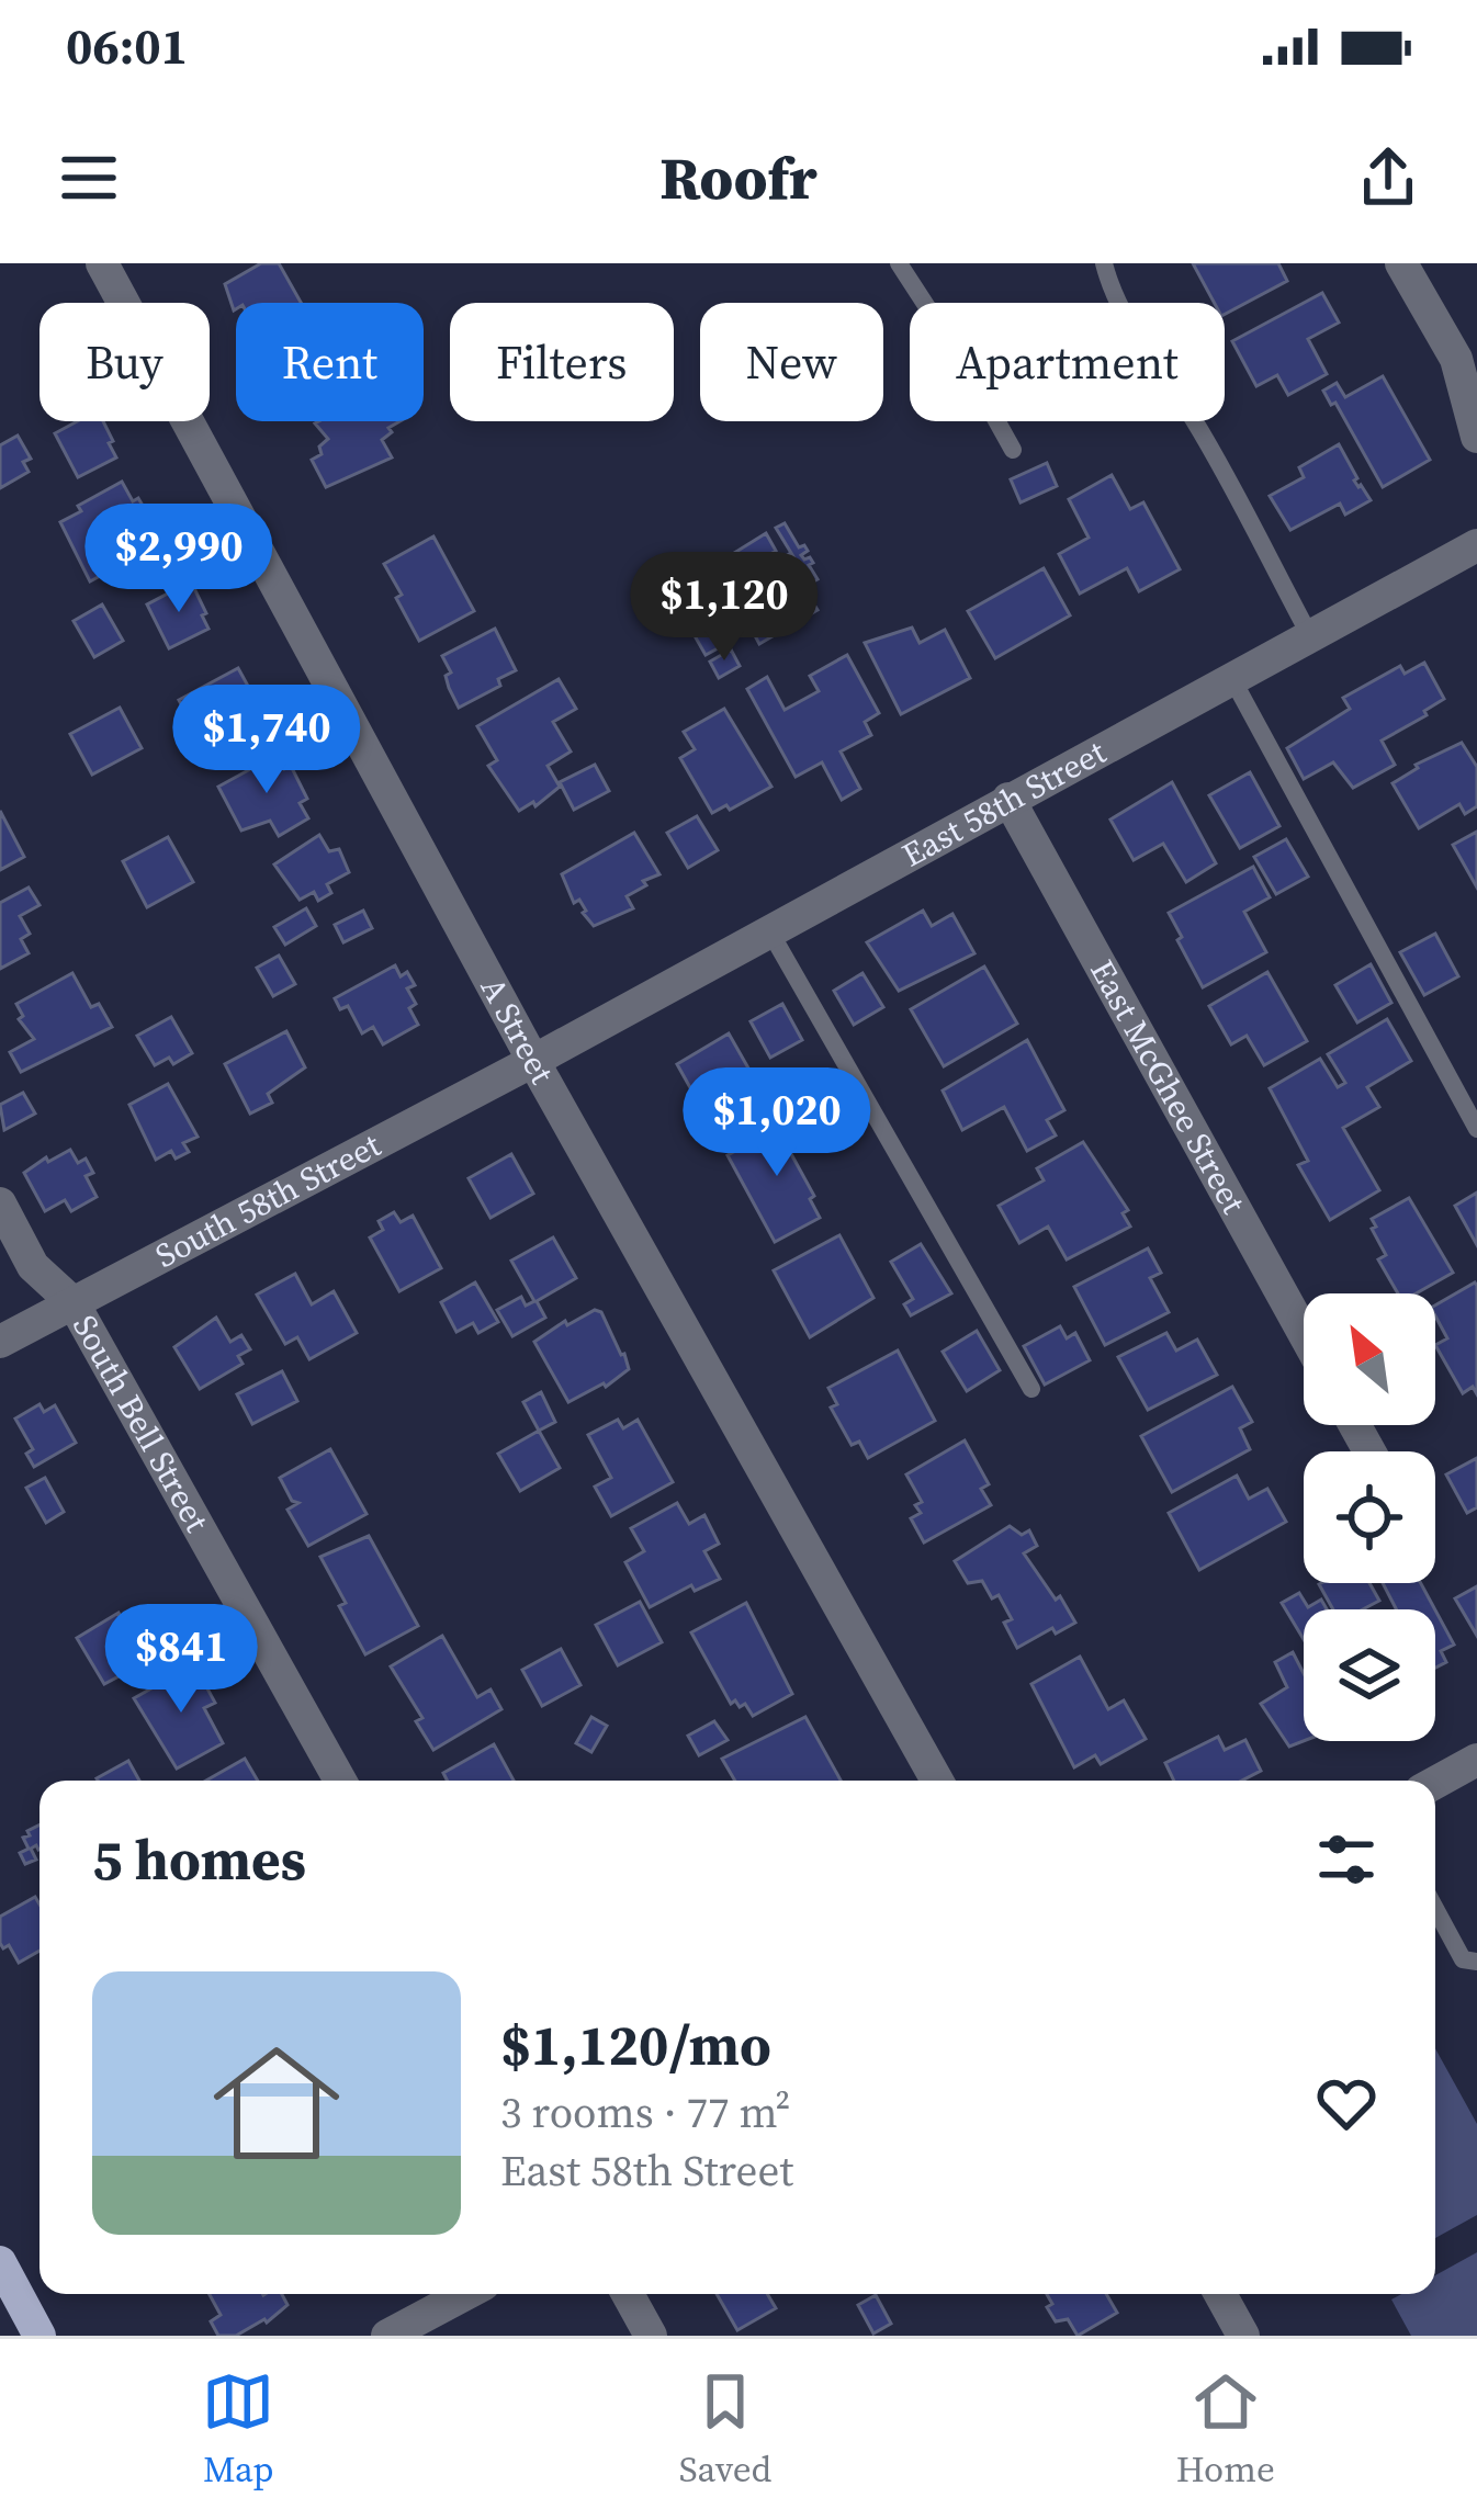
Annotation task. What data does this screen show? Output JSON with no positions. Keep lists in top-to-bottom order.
{
  "streets": {
    "street": [
      "East 58th Street",
      "A Street",
      "East McGhee Street",
      "South 58th Street",
      "South Bell Street"
    ]
  },
  "crossings": [
    ["East 58th Street", "A Street"],
    ["East 58th Street", "East McGhee Street"],
    ["East 58th Street", "South 58th Street"],
    ["A Street", "South 58th Street"],
    ["South 58th Street", "South Bell Street"]
  ],
  "north": "top left",
  "page": {
    "status": "06:01",
    "header": "Roofr",
    "chip": [
      "Buy",
      "Rent",
      "Filters",
      "New",
      "Apartment"
    ],
    "price": [
      "$2,990",
      "$1,120",
      "$1,740",
      "$1,020",
      "$841"
    ],
    "heading": "5 homes",
    "list": [
      {
        "name": "$1,120/mo",
        "note": "3 rooms · 77 m² · East 58th Street"
      }
    ],
    "tabs": ["Map", "Saved", "Home"]
  }
}
